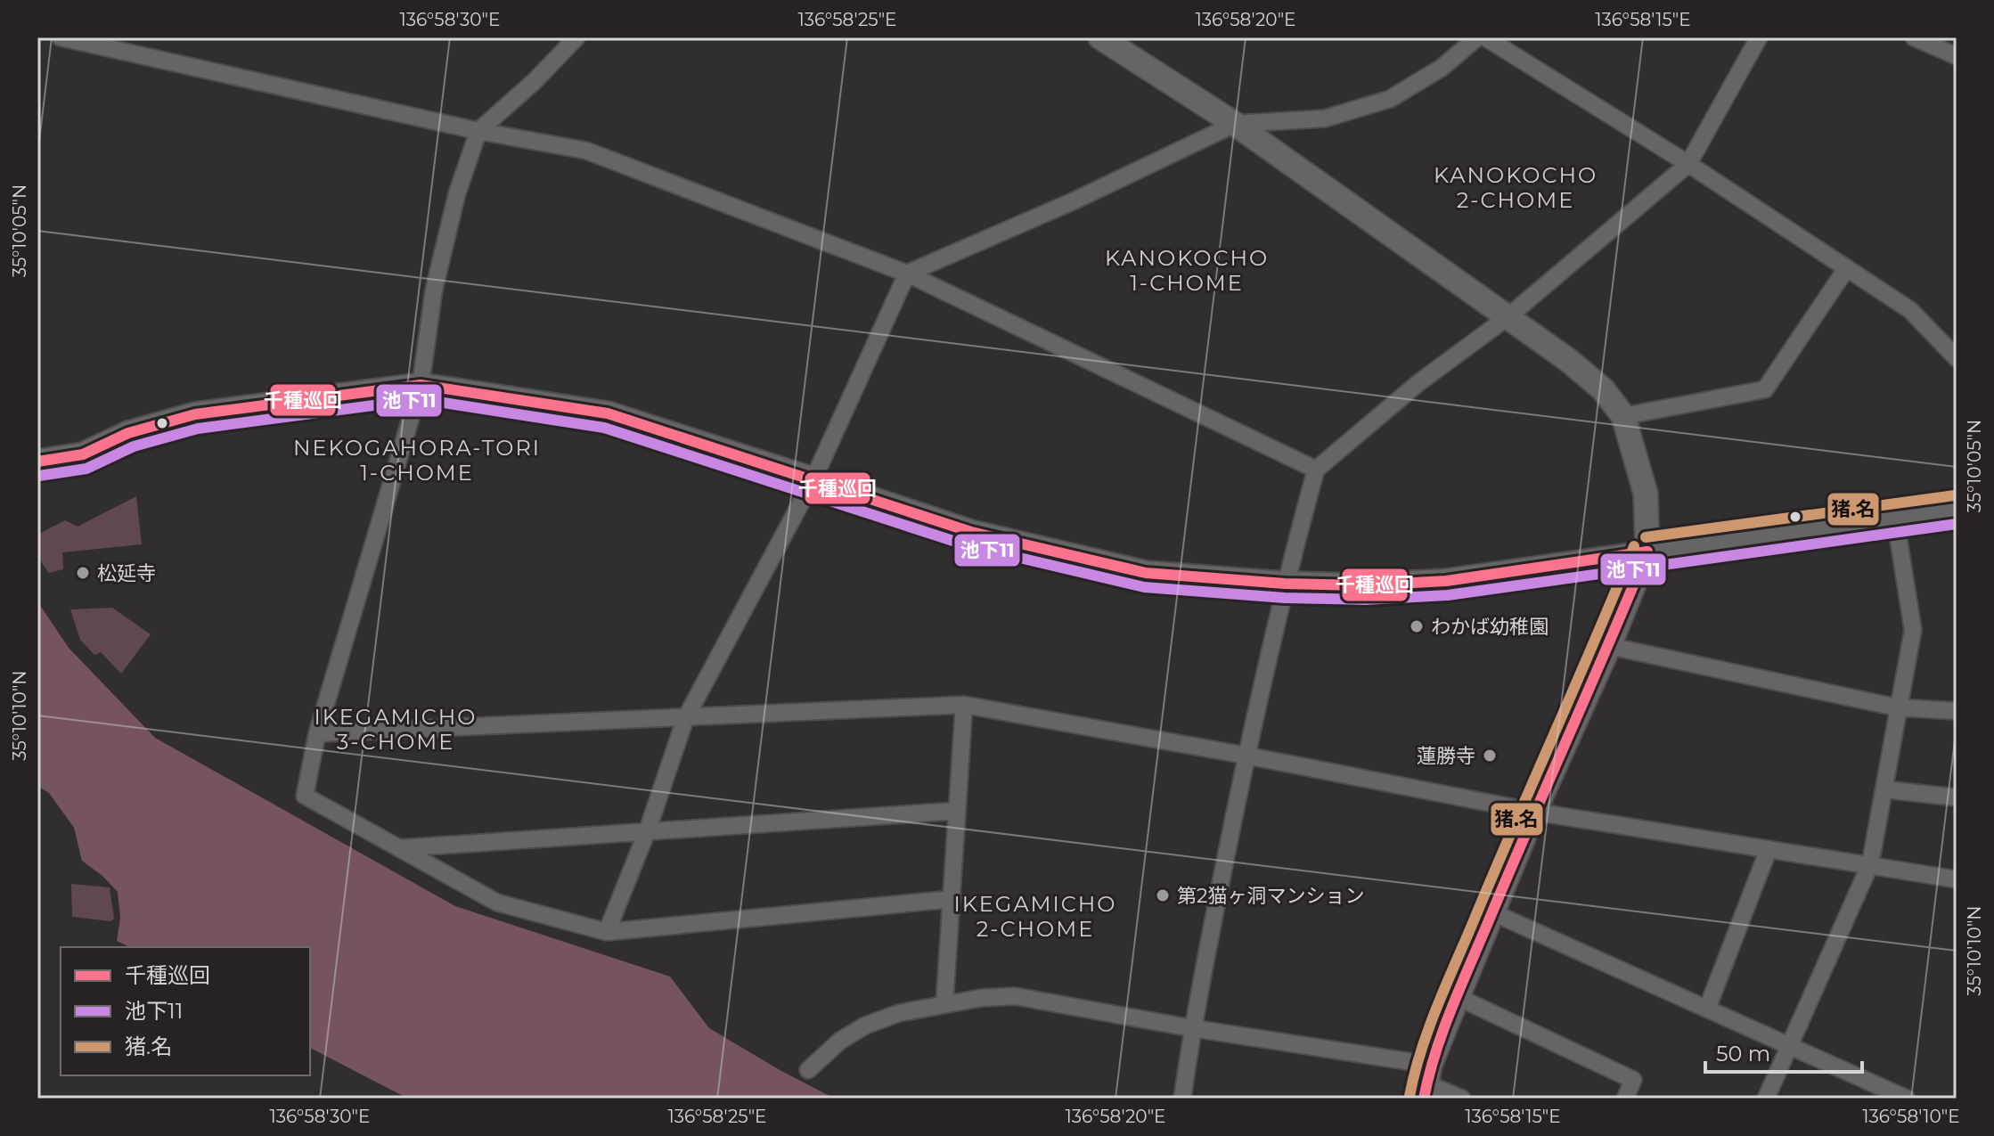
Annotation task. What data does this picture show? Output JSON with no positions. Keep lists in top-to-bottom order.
{
  "districts": [
    "KANOKOCHO 2-CHOME",
    "KANOKOCHO 1-CHOME",
    "NEKOGAHORA-TORI 1-CHOME",
    "IKEGAMICHO 3-CHOME",
    "IKEGAMICHO 2-CHOME"
  ],
  "places": [
    "松延寺",
    "わかば幼稚園",
    "蓮勝寺",
    "第2猫ヶ洞マンション"
  ],
  "lines": ["transit line 千種巡回", "transit line 池下11", "transit line 猪.名"],
  "legend": ["千種巡回", "池下11", "猪.名"],
  "scale_bar": "50 m",
  "coordinates": [
    "136°58'30\"E",
    "136°58'25\"E",
    "136°58'20\"E",
    "136°58'15\"E",
    "35°10'05\"N",
    "35°10'10\"N",
    "136°58'10\"E"
  ]
}
